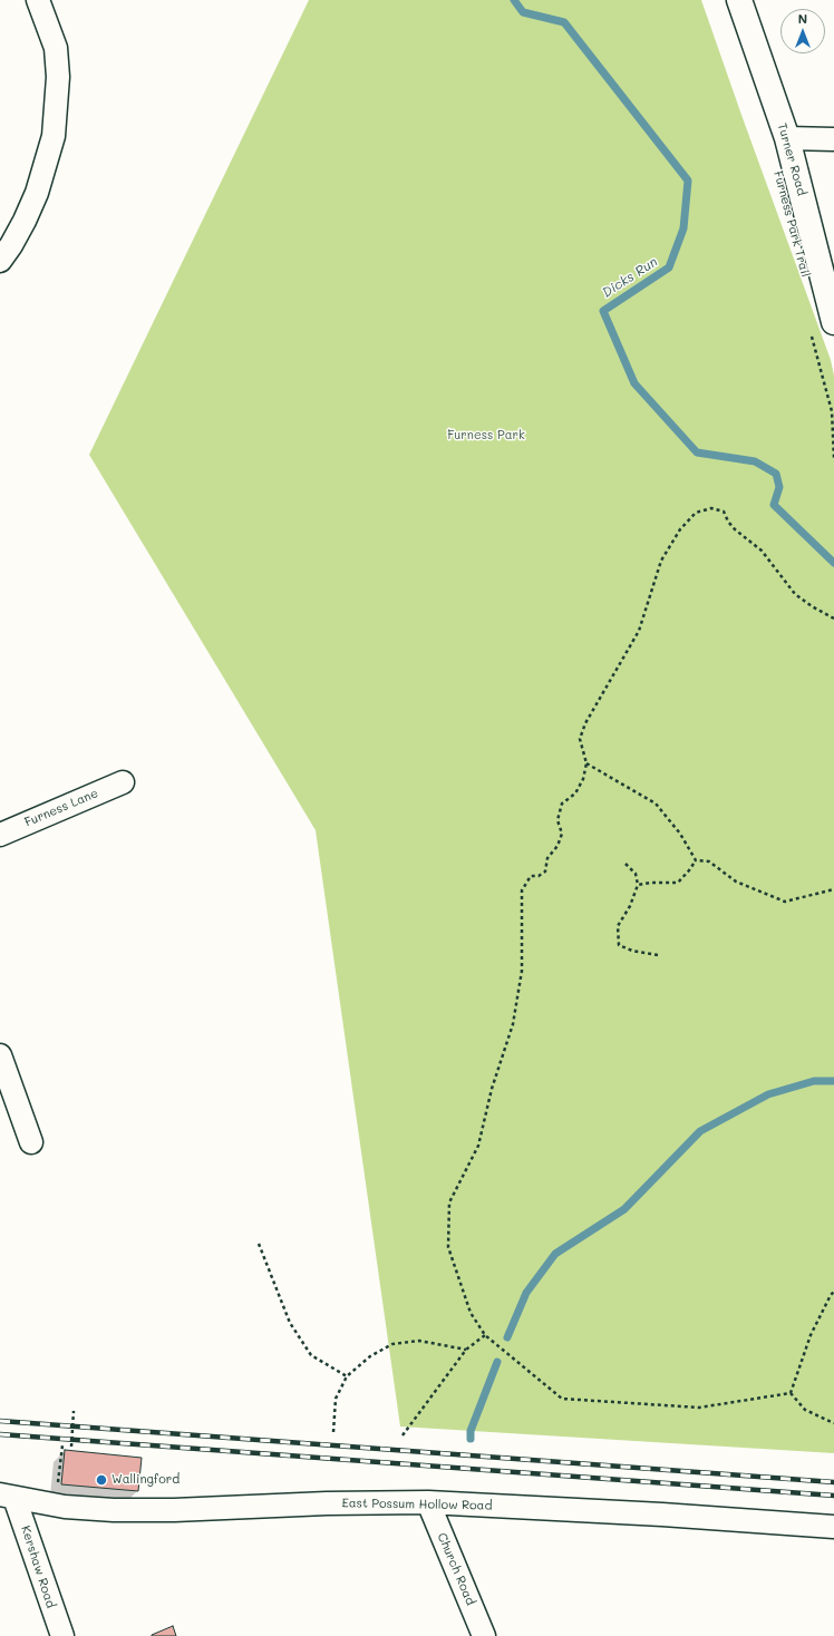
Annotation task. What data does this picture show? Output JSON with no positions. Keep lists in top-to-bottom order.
{
  "streets": {
    "street": [
      "Turner Road",
      "Furness Lane",
      "East Possum Hollow Road",
      "Kershaw Road",
      "Church Road"
    ]
  },
  "crossings": [
    ["East Possum Hollow Road", "Kershaw Road"],
    ["East Possum Hollow Road", "Church Road"]
  ],
  "water": ["Dicks Run"],
  "parks": ["Furness Park"],
  "places": ["Wallingford"],
  "north": "top"
}
